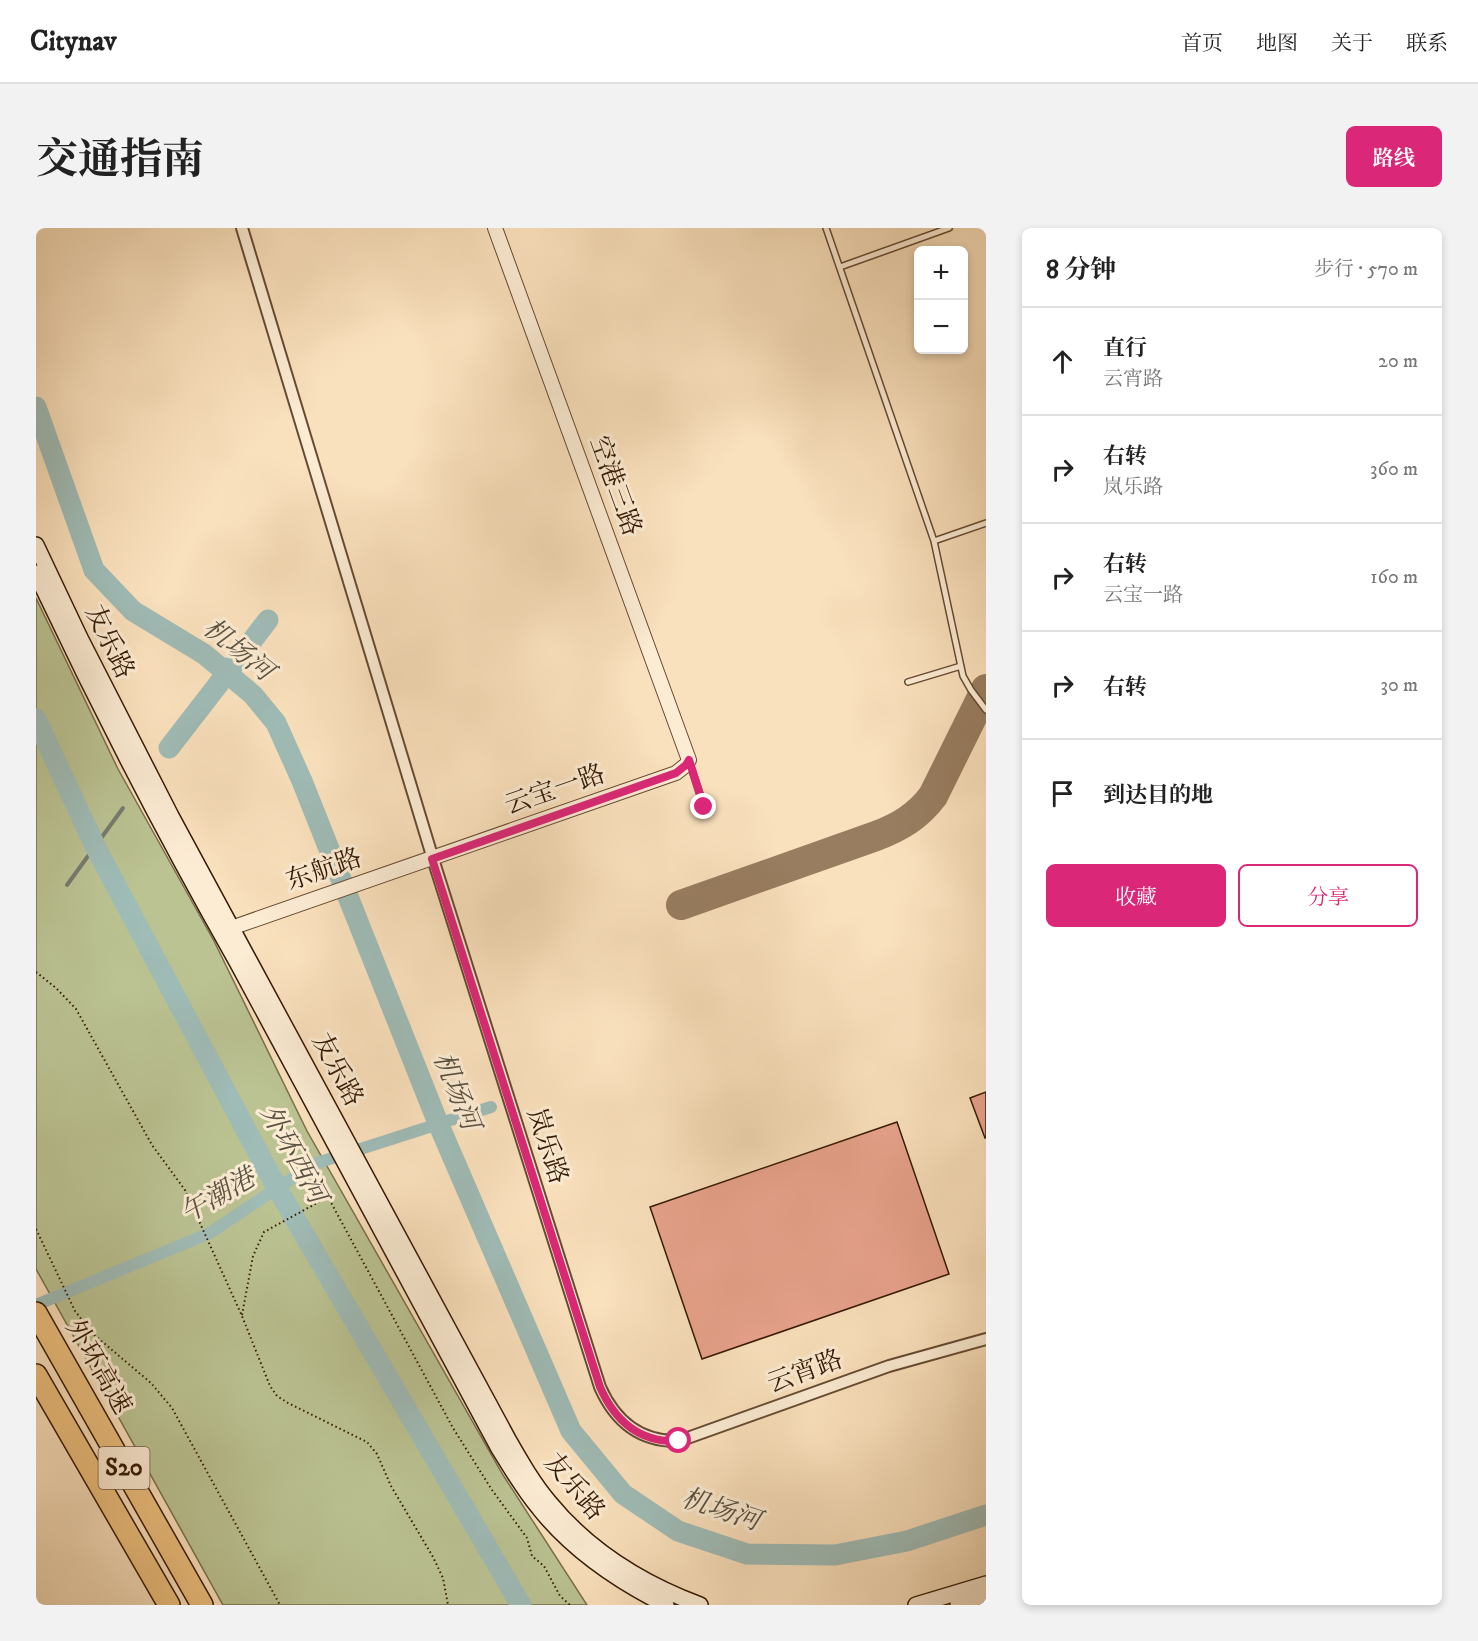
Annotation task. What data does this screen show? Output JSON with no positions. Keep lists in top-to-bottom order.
{
  "streets": {
    "highway": ["外环高速", "S20"],
    "main road": ["友乐路"],
    "street": [
      "空港三路",
      "云宝一路",
      "东航路",
      "岚乐路",
      "云宵路"
    ]
  },
  "crossings": [
    ["空港三路", "云宝一路"],
    ["友乐路", "东航路"],
    ["云宝一路", "东航路"],
    ["云宝一路", "岚乐路"],
    ["东航路", "岚乐路"],
    ["岚乐路", "云宵路"]
  ],
  "water": ["机场河", "外环西河", "午潮港"],
  "page": {
    "header": "Citynav",
    "nav": [
      "首页",
      "地图",
      "关于",
      "联系"
    ],
    "title": "交通指南",
    "buttons": [
      "路线",
      ["收藏", "分享"]
    ],
    "heading": ["8 分钟", "步行 · 570 m"],
    "map_buttons": ["+", "−"],
    "list": [
      ["直行", "云宵路", "20 m"],
      ["右转", "岚乐路", "360 m"],
      ["右转", "云宝一路", "160 m"],
      ["右转", "30 m"],
      "到达目的地"
    ]
  }
}
